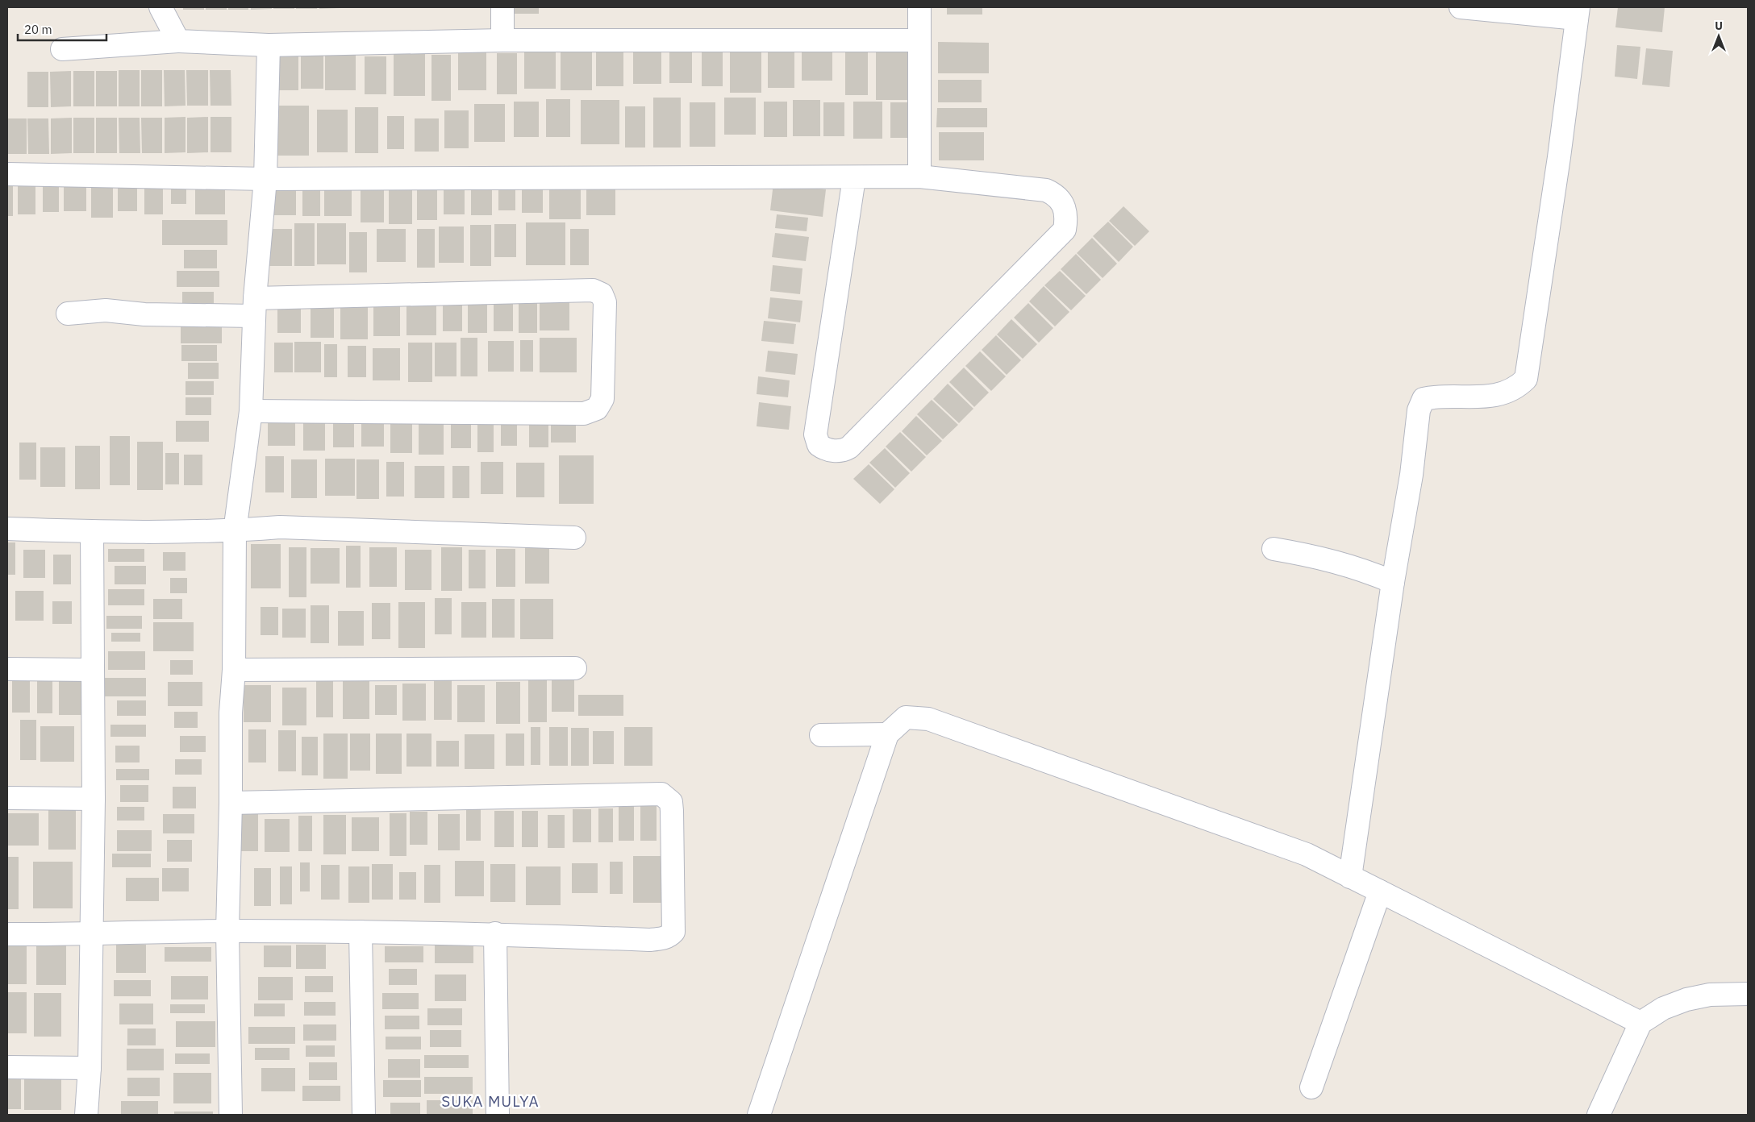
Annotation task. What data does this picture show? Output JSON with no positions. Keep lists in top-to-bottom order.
{
  "districts": ["SUKA MULYA"],
  "scale_bar": "20 m",
  "north": "top"
}
